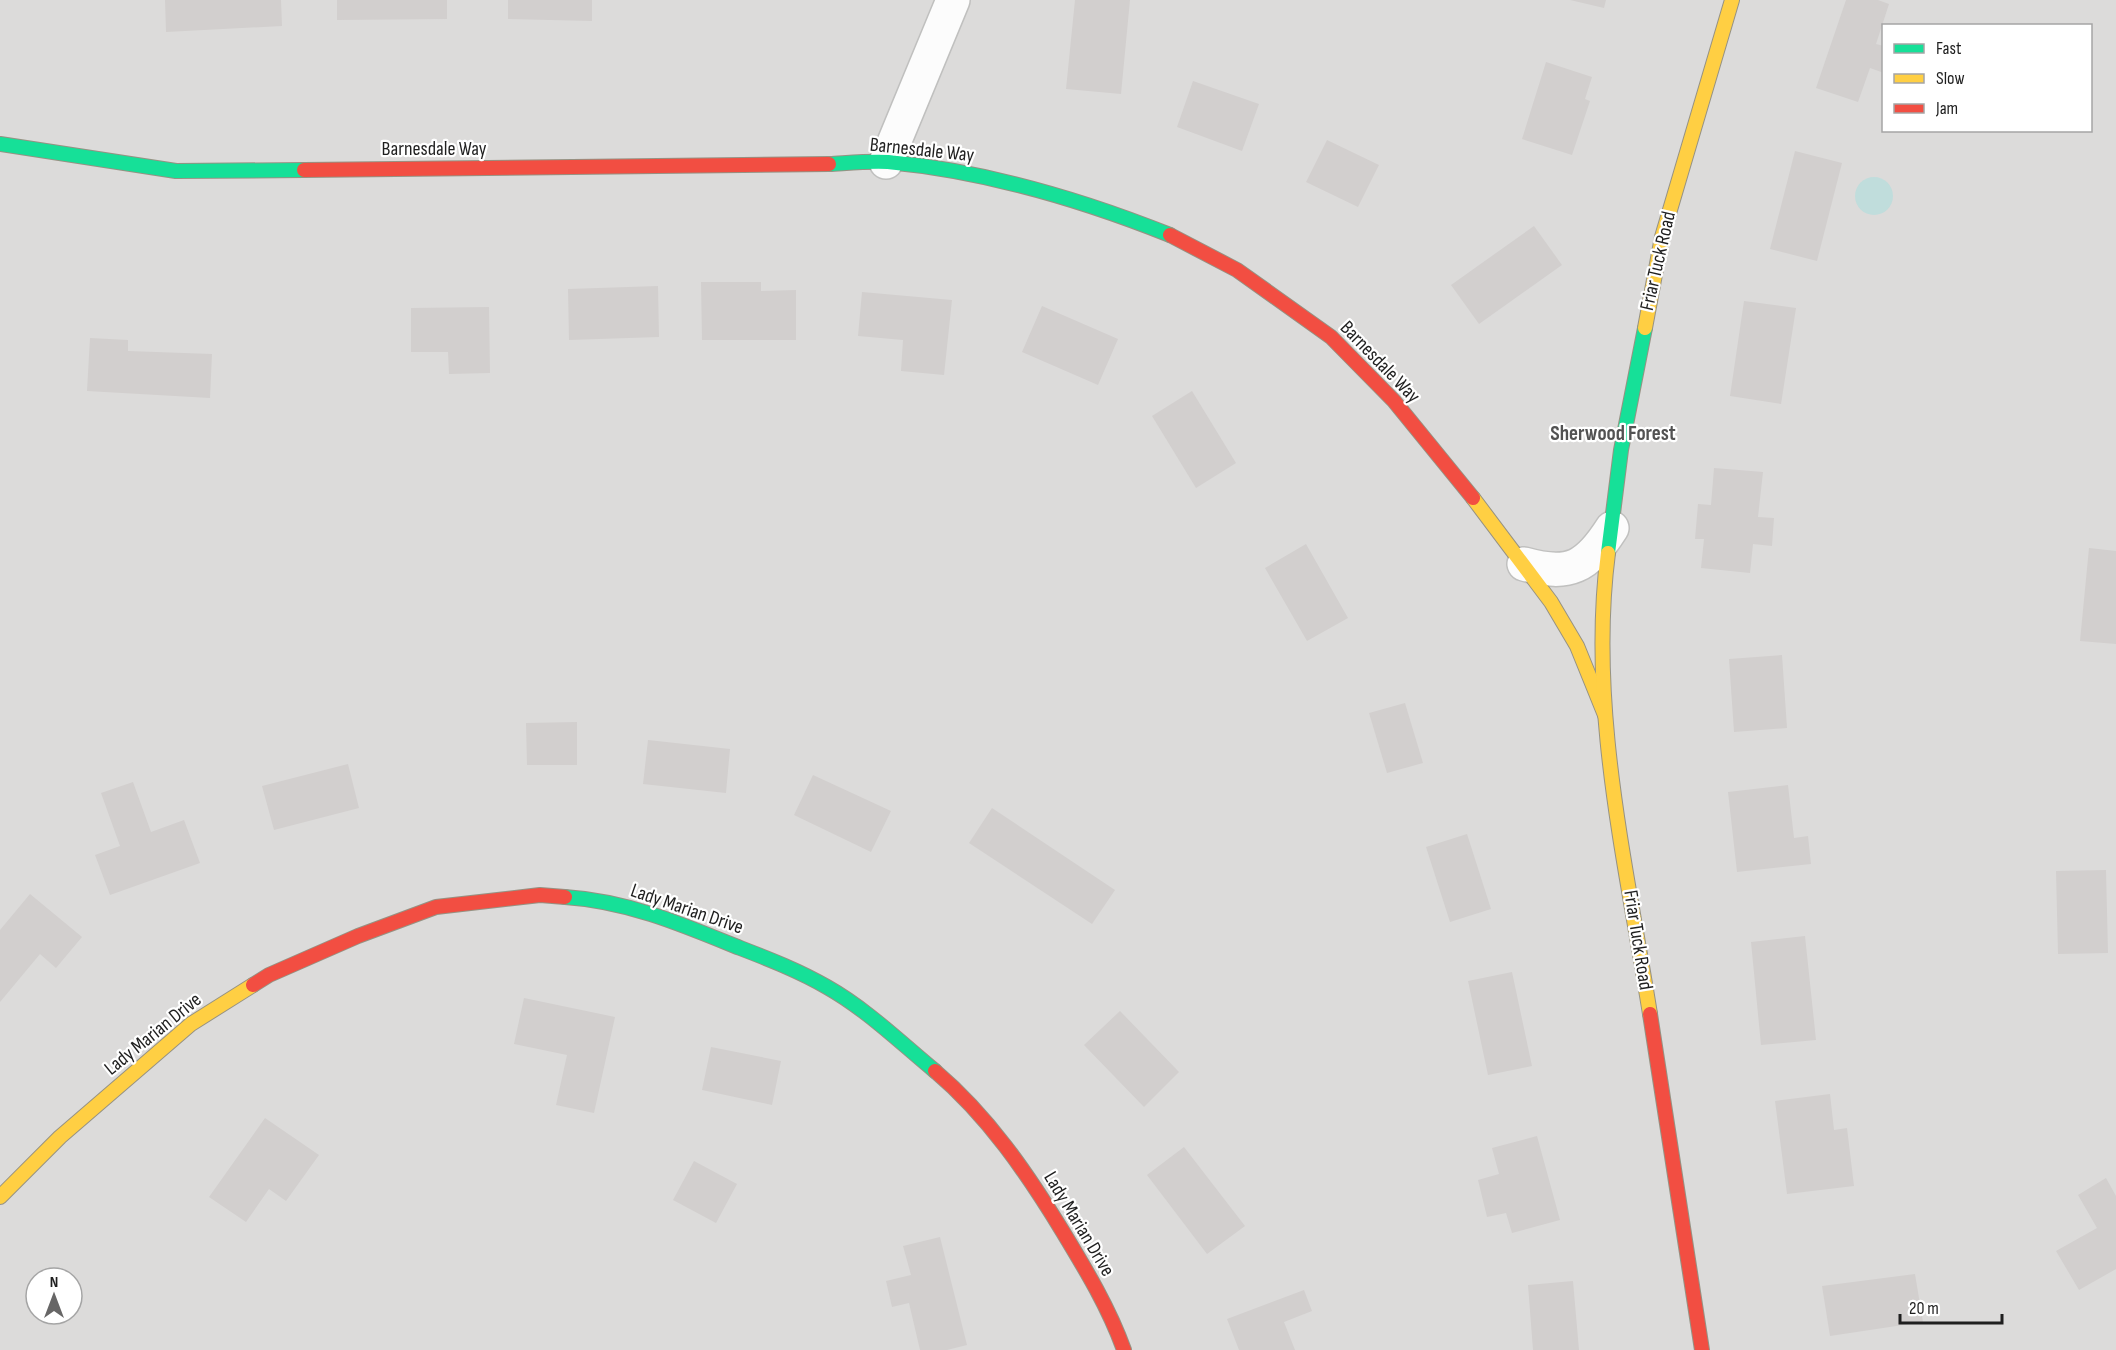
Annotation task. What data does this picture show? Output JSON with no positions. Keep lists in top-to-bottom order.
{
  "streets": {
    "street": ["Barnesdale Way", "Friar Tuck Road", "Lady Marian Drive"]
  },
  "crossings": [
    ["Barnesdale Way", "Friar Tuck Road"]
  ],
  "districts": ["Sherwood Forest"],
  "legend": ["Fast", "Slow", "Jam"],
  "scale_bar": "20 m",
  "north": "top"
}
